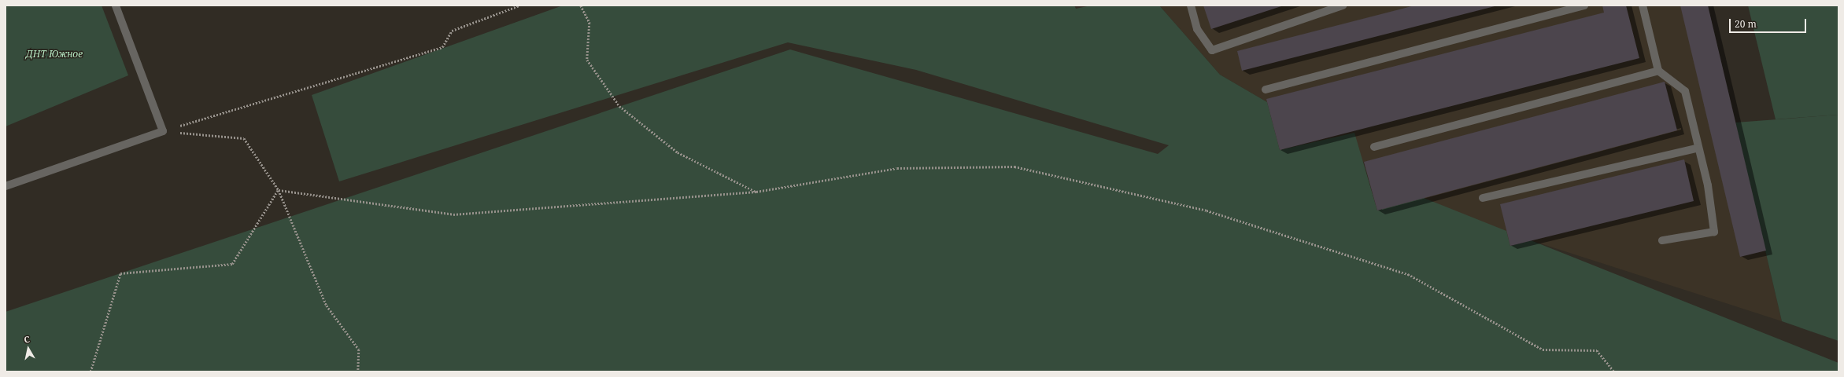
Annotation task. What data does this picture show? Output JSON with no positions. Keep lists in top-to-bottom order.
{
  "parks": ["ДНТ Южное"],
  "scale_bar": "20 m",
  "north": "top"
}
